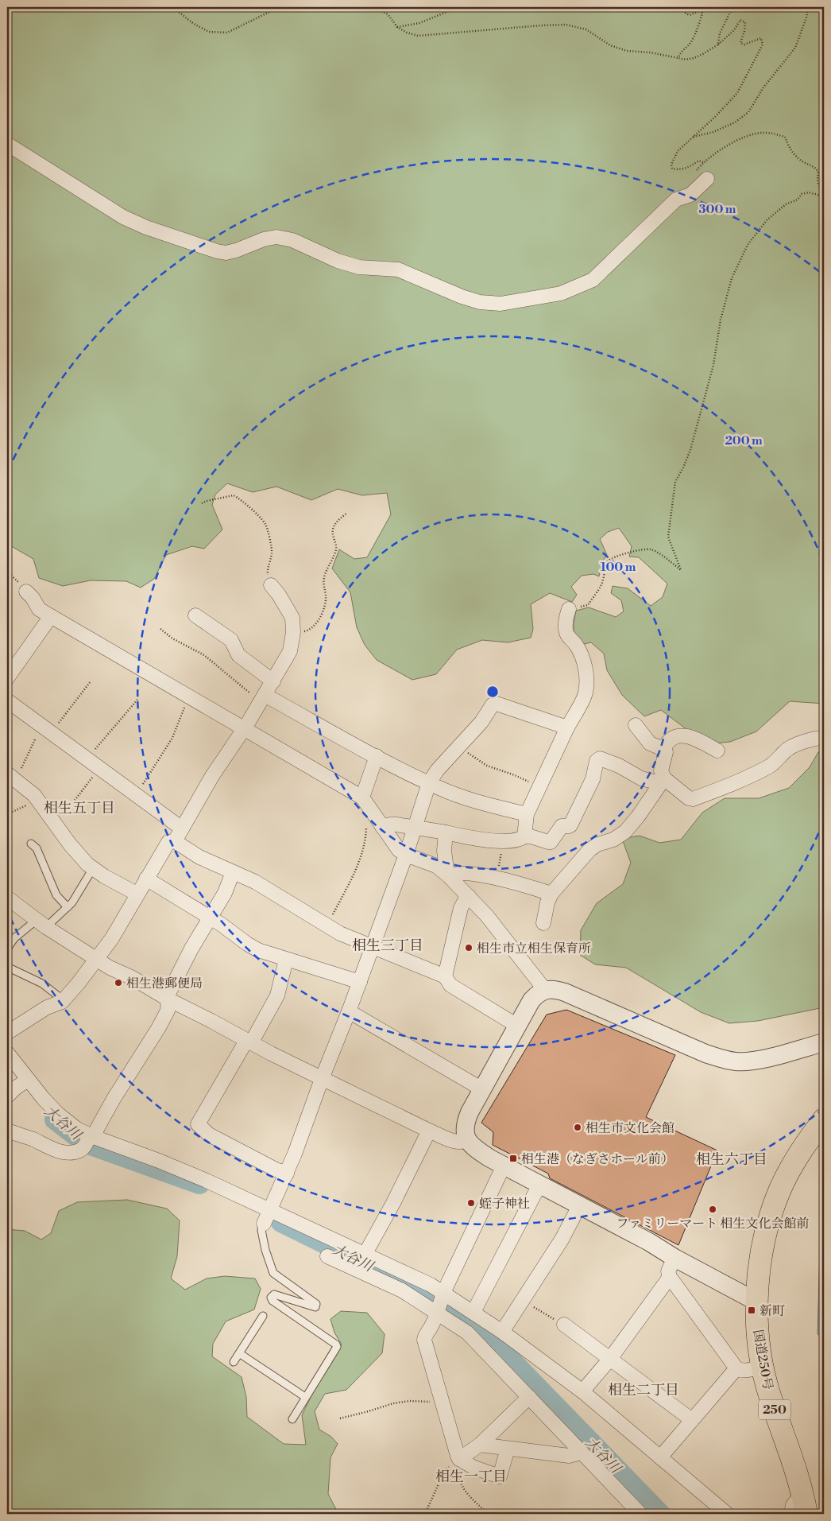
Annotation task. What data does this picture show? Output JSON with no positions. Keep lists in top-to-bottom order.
{
  "streets": {
    "highway": ["国道250号", "250"]
  },
  "districts": [
    "相生五丁目",
    "相生三丁目",
    "相生六丁目",
    "相生二丁目",
    "相生一丁目"
  ],
  "water": ["大谷川"],
  "places": {
    "other": [
      "相生市立相生保育所",
      "相生港郵便局",
      "相生市文化会館",
      "蛭子神社",
      "ファミリーマート 相生文化会館前"
    ],
    "transit": ["相生港（なぎさホール前）", "新町"]
  },
  "rings": ["300 m", "200 m", "100 m"]
}
